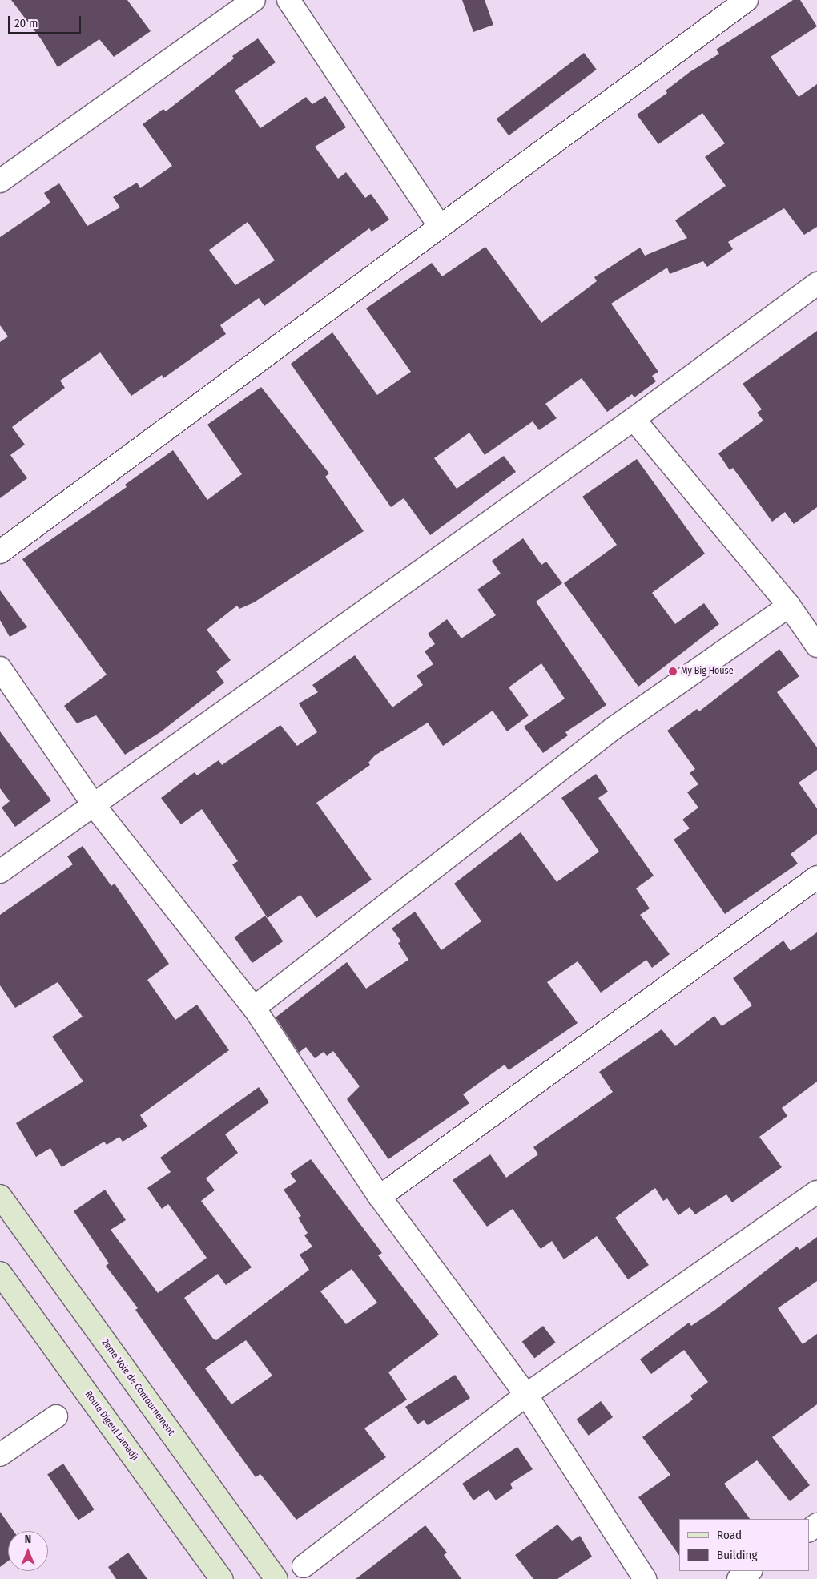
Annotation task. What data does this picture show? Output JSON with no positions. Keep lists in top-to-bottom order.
{
  "streets": {
    "main road": ["2eme Voie de Contournement", "Route Digeul Lamadji"]
  },
  "places": ["My Big House"],
  "legend": ["Road", "Building"],
  "scale_bar": "20 m",
  "north": "top"
}
